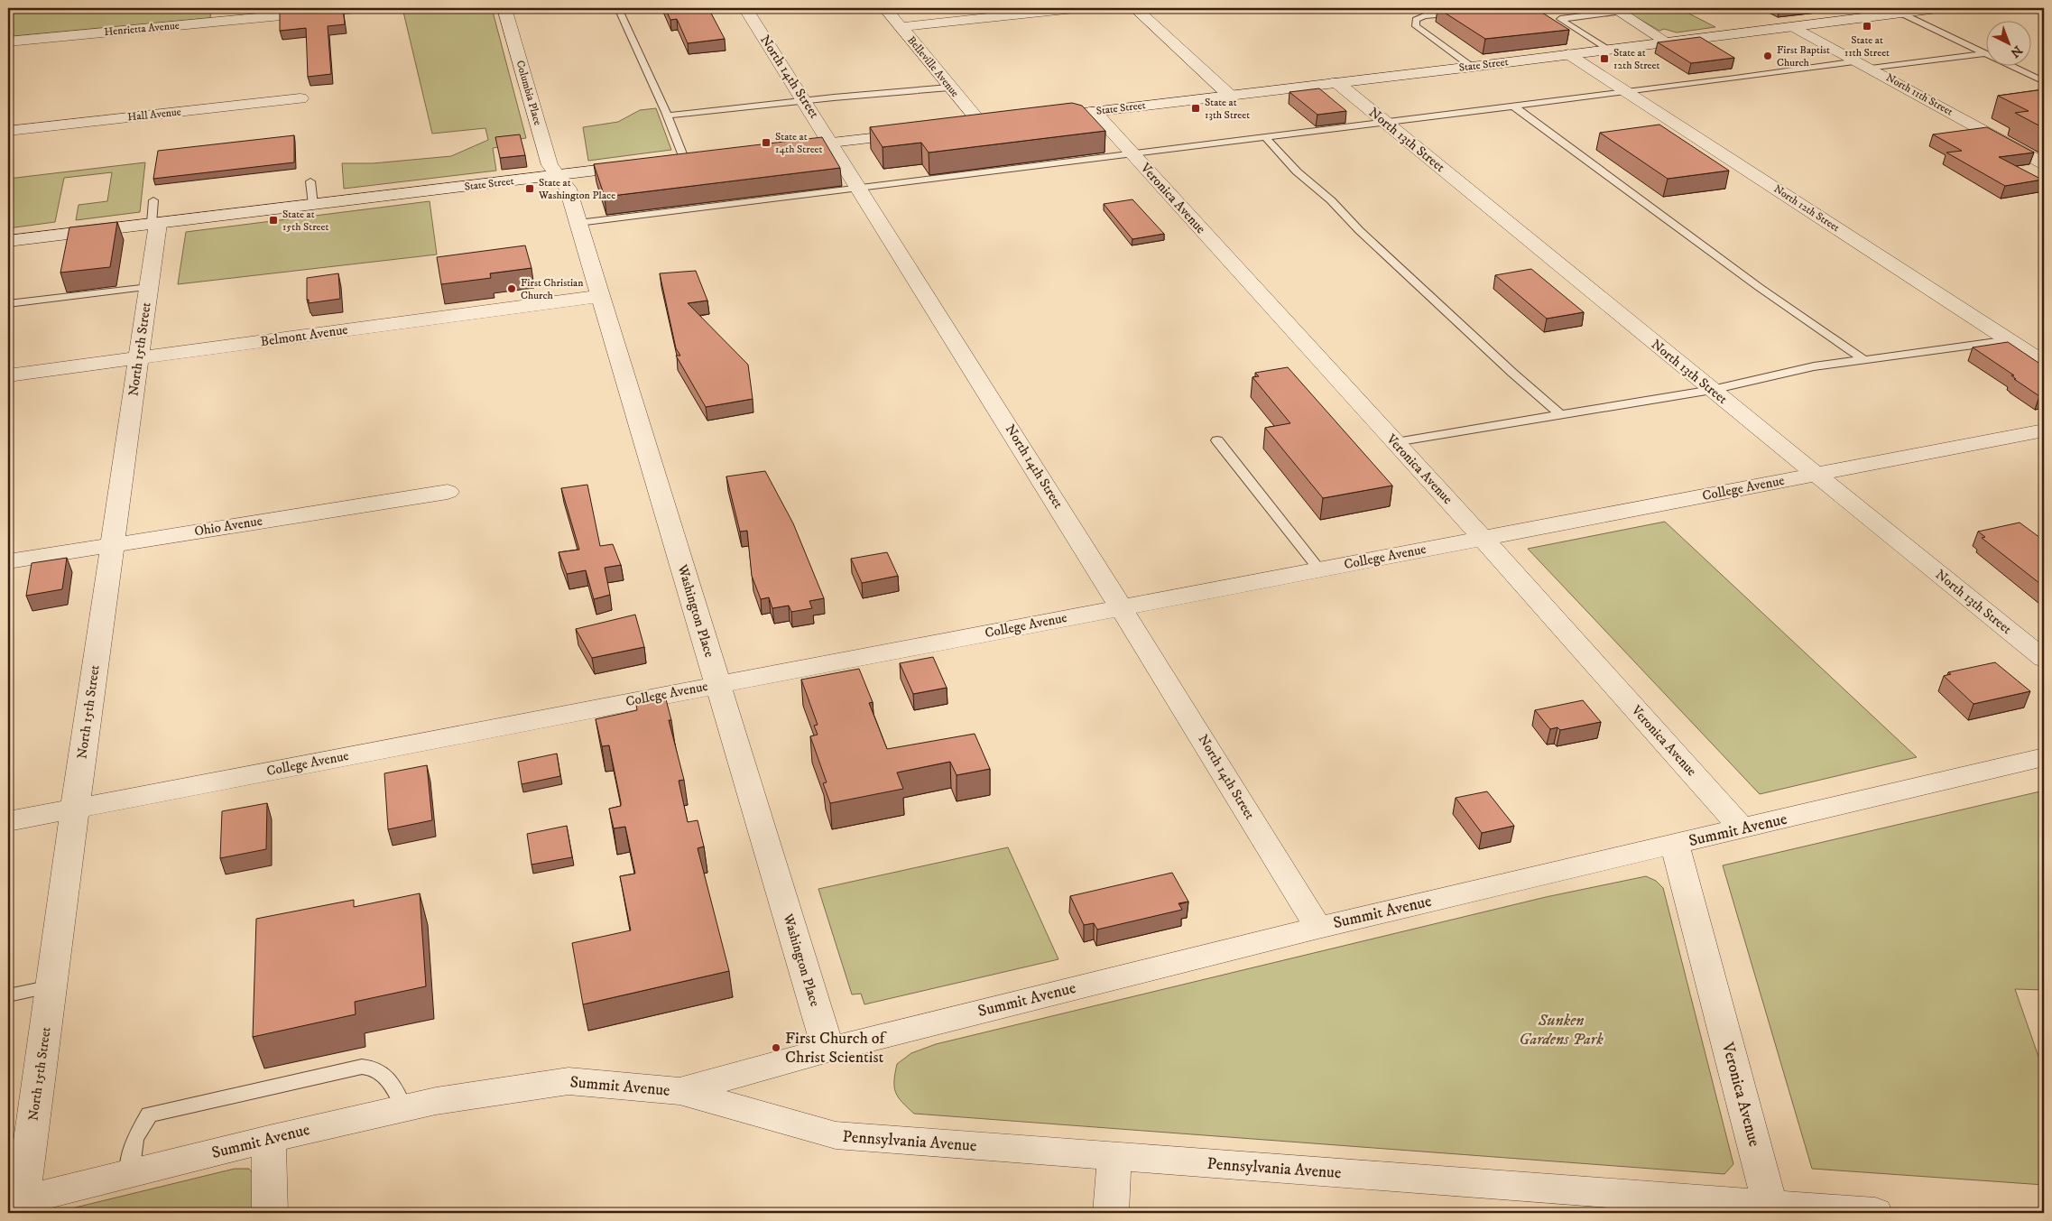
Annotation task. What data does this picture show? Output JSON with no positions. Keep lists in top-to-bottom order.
{
  "streets": {
    "street": [
      "Henrietta Avenue",
      "State Street",
      "Belleville Avenue",
      "North 14th Street",
      "Columbia Place",
      "North 11th Street",
      "Hall Avenue",
      "North 13th Street",
      "Veronica Avenue",
      "North 12th Street",
      "Belmont Avenue",
      "North 15th Street",
      "College Avenue",
      "Ohio Avenue",
      "Washington Place",
      "Summit Avenue",
      "Pennsylvania Avenue"
    ]
  },
  "crossings": [
    ["State Street", "Columbia Place"],
    ["State Street", "North 11th Street"],
    ["State Street", "North 13th Street"],
    ["State Street", "Veronica Avenue"],
    ["State Street", "North 12th Street"],
    ["State Street", "North 15th Street"],
    ["State Street", "Washington Place"],
    ["North 14th Street", "College Avenue"],
    ["North 14th Street", "Summit Avenue"],
    ["Columbia Place", "Washington Place"],
    ["North 13th Street", "College Avenue"],
    ["Veronica Avenue", "College Avenue"],
    ["Veronica Avenue", "Summit Avenue"],
    ["Veronica Avenue", "Pennsylvania Avenue"],
    ["Belmont Avenue", "North 15th Street"],
    ["Belmont Avenue", "Washington Place"],
    ["North 15th Street", "College Avenue"],
    ["North 15th Street", "Ohio Avenue"],
    ["North 15th Street", "Summit Avenue"],
    ["College Avenue", "Washington Place"],
    ["Washington Place", "Summit Avenue"],
    ["Summit Avenue", "Pennsylvania Avenue"]
  ],
  "parks": ["Sunken Gardens Park"],
  "places": {
    "transit": [
      "State at 11th Street",
      "State at 12th Street",
      "State at 13th Street",
      "State at 14th Street",
      "State at Washington Place",
      "State at 15th Street"
    ],
    "other": ["First Baptist Church", "First Christian Church", "First Church of Christ Scientist"]
  },
  "north": "bottom right"
}
